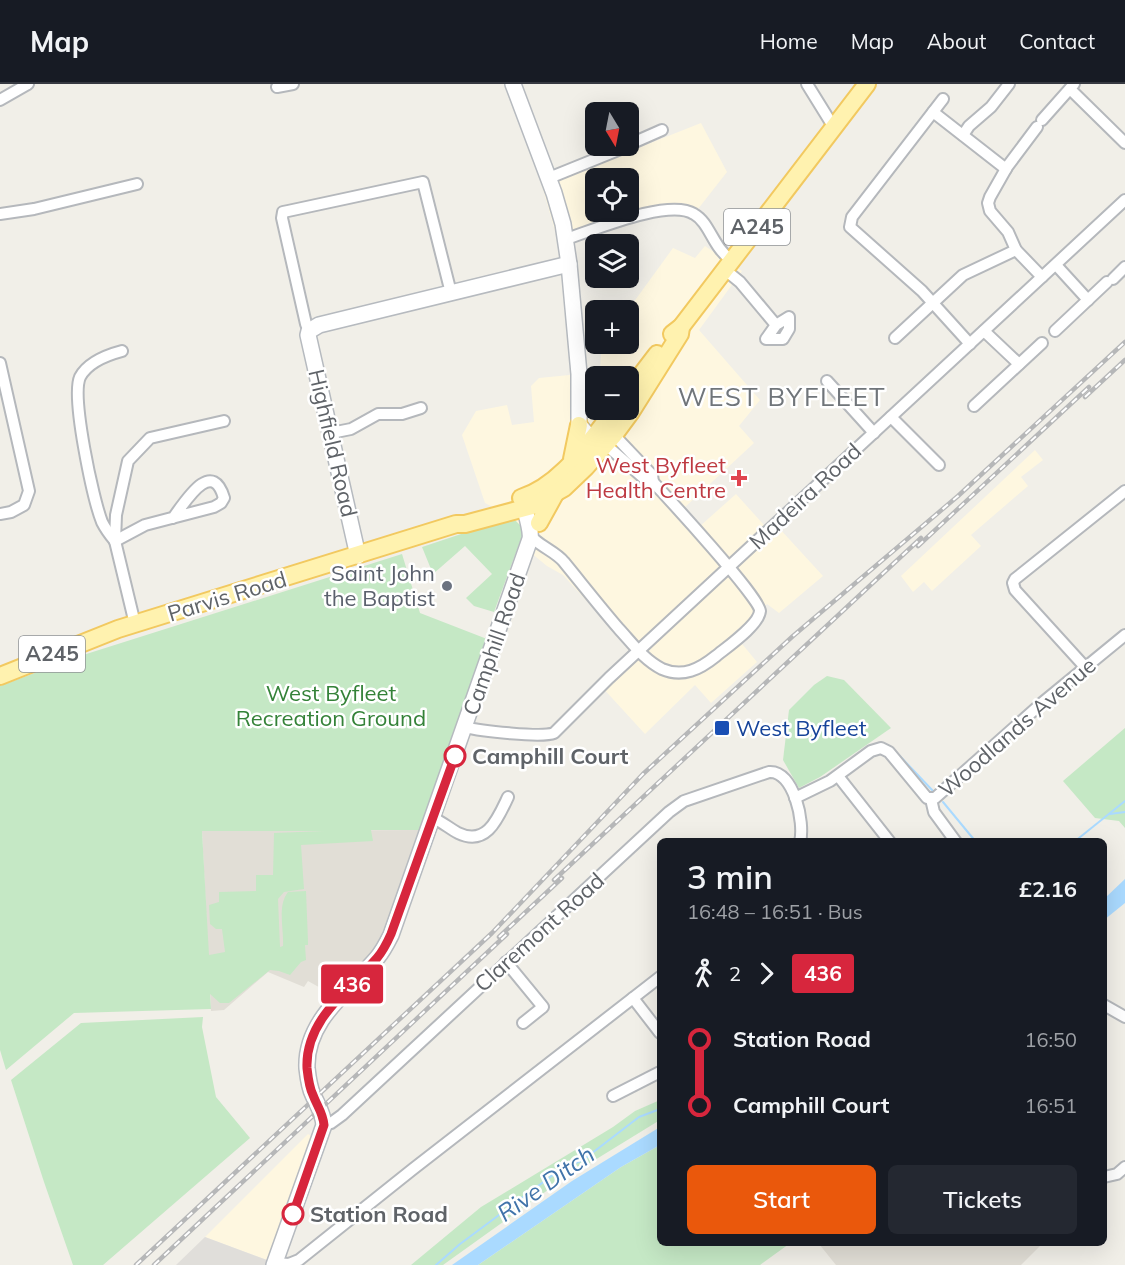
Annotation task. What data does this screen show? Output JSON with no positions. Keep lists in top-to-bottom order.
{
  "streets": {
    "main road": ["A245", "Parvis Road"],
    "street": [
      "Highfield Road",
      "Madeira Road",
      "Camphill Road",
      "Woodlands Avenue",
      "Claremont Road"
    ]
  },
  "crossings": [
    ["A245", "Parvis Road"],
    ["A245", "Camphill Road"],
    ["Highfield Road", "Parvis Road"],
    ["Madeira Road", "Camphill Road"],
    ["Parvis Road", "Camphill Road"],
    ["Camphill Road", "Claremont Road"],
    ["Woodlands Avenue", "Claremont Road"]
  ],
  "districts": ["WEST BYFLEET"],
  "water": ["Rive Ditch"],
  "parks": ["West Byfleet Recreation Ground"],
  "places": {
    "health": ["West Byfleet Health Centre"],
    "other": ["Saint John the Baptist", "Camphill Court", "Station Road"],
    "transit": ["West Byfleet"]
  },
  "lines": ["bus line 436"],
  "north": "bottom",
  "page": {
    "header": "Map",
    "nav": [
      "Home",
      "Map",
      "About",
      "Contact"
    ],
    "on_map": "436",
    "map_buttons": ["+", "−"],
    "heading": ["3 min", "16:48 – 16:51 · Bus", "£2.16"],
    "legs": ["2", "436"],
    "list": [
      {
        "name": "Station Road",
        "value": "16:50"
      },
      {
        "name": "Camphill Court",
        "value": "16:51"
      }
    ],
    "buttons": ["Start", "Tickets"]
  }
}
